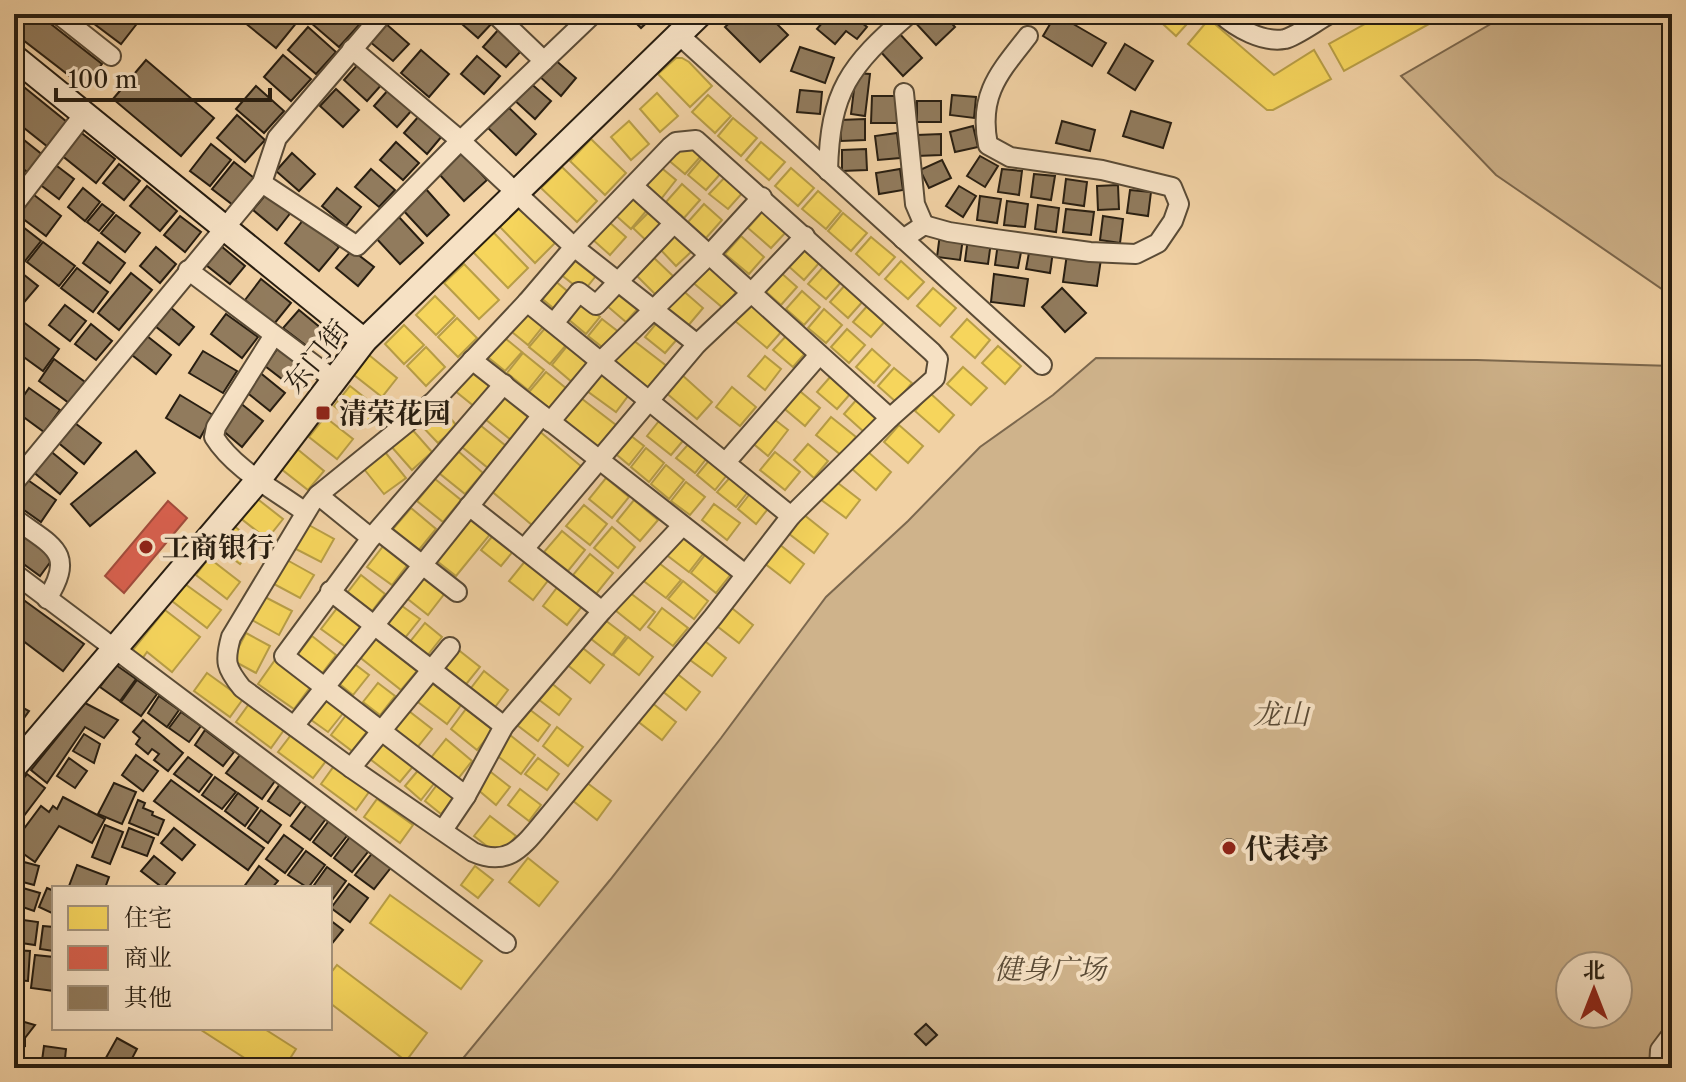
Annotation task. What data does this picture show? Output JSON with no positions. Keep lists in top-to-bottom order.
{
  "streets": {
    "street": ["东门街"]
  },
  "parks": ["龙山", "健身广场"],
  "places": {
    "transit": ["清荣花园"],
    "other": ["工商银行", "代表亭"]
  },
  "legend": ["住宅", "商业", "其他"],
  "scale_bar": "100 m",
  "north": "top"
}
